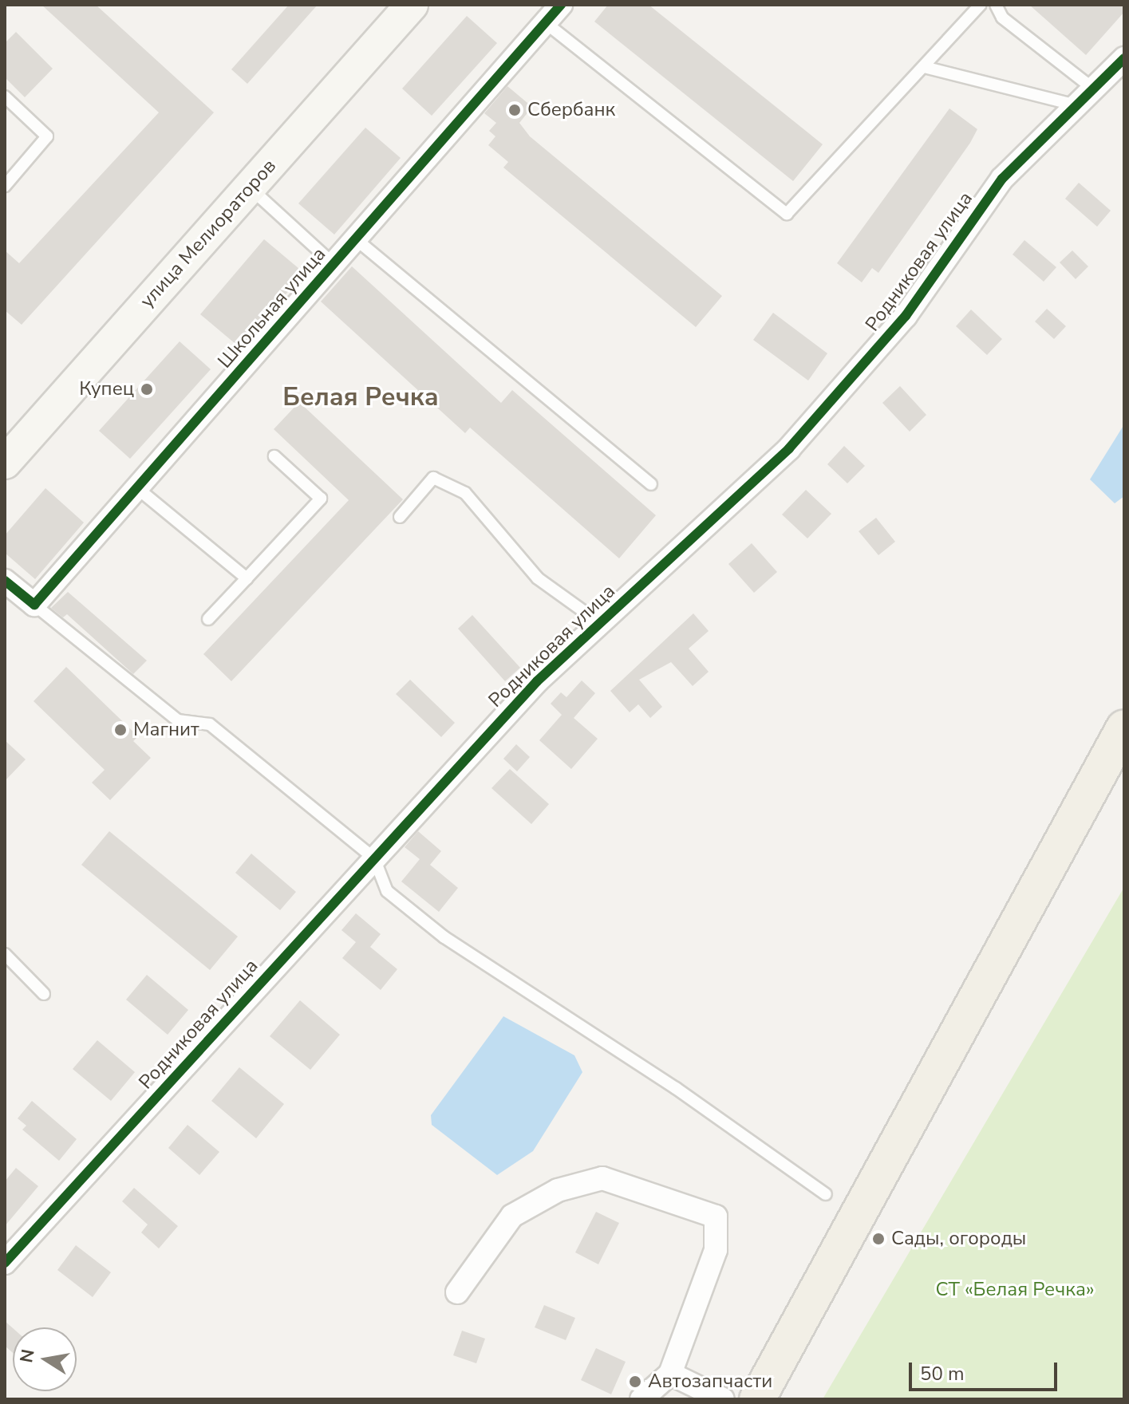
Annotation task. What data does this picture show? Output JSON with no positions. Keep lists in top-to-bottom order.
{
  "streets": {
    "street": ["улица Мелиораторов", "Родниковая улица", "Школьная улица"]
  },
  "districts": ["Белая Речка"],
  "parks": ["СТ «Белая Речка»"],
  "places": [
    "Сбербанк",
    "Купец",
    "Магнит",
    "Сады, огороды",
    "Автозапчасти"
  ],
  "scale_bar": "50 m",
  "north": "left"
}
